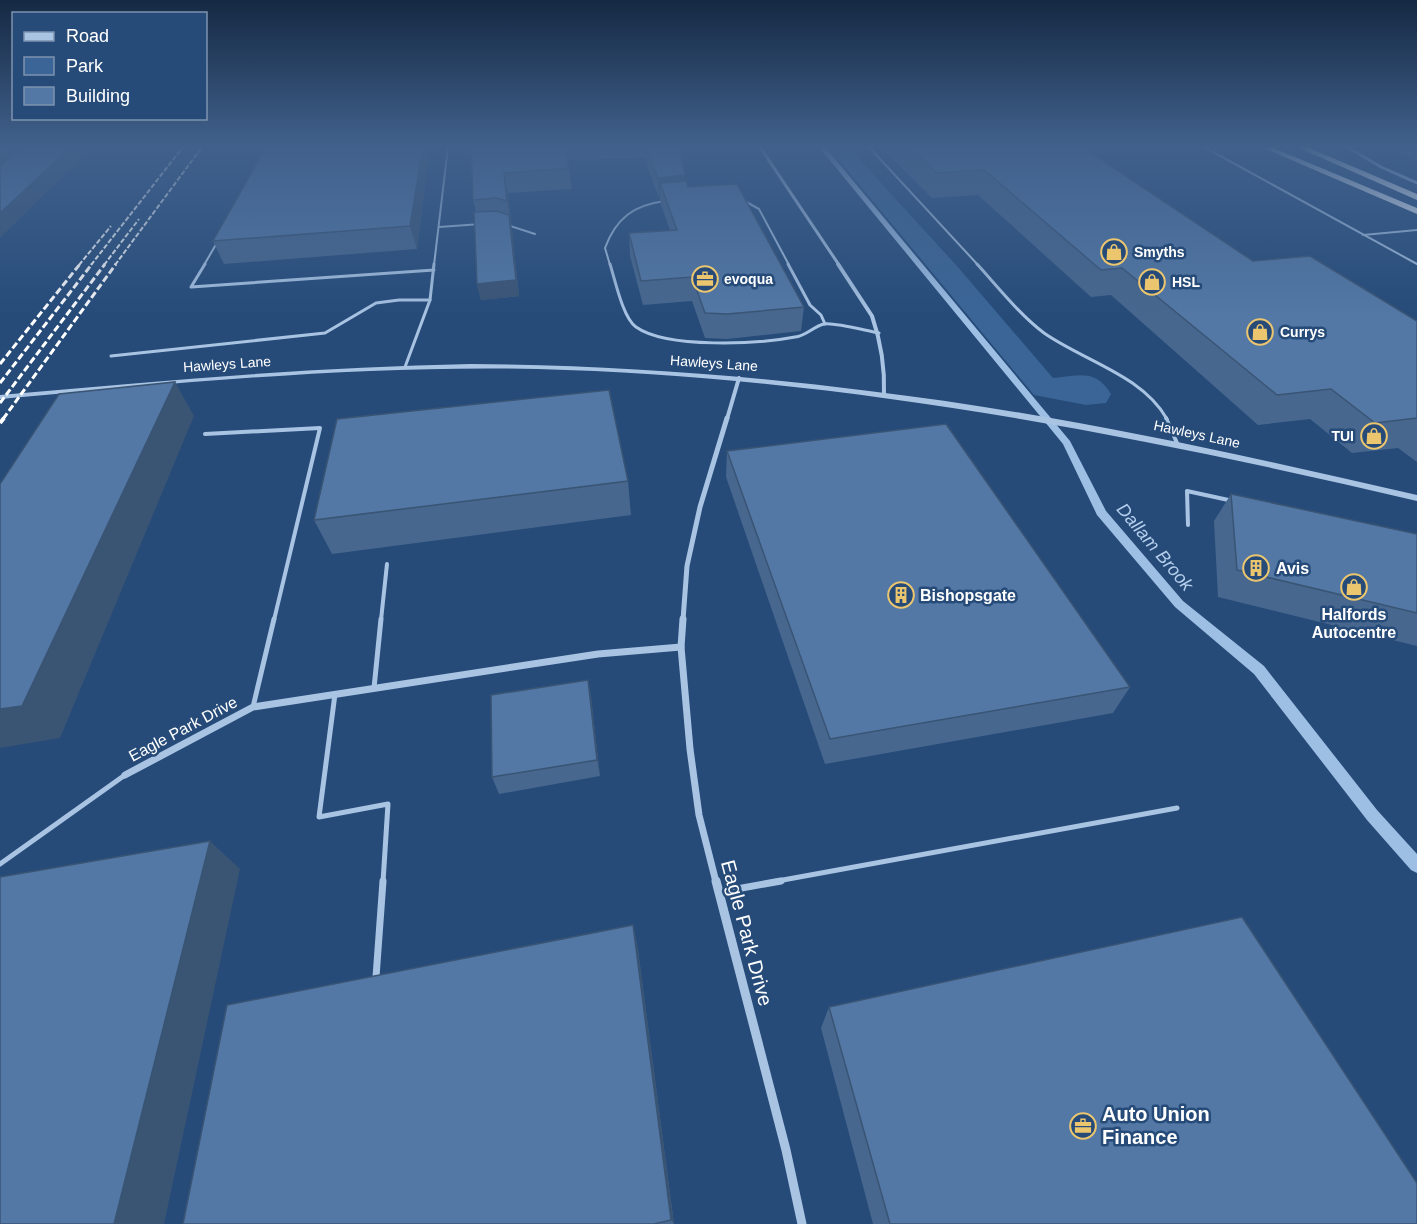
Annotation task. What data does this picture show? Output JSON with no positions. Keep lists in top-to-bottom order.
{
  "streets": {
    "street": ["Hawleys Lane", "Eagle Park Drive"]
  },
  "crossings": [
    ["Hawleys Lane", "Eagle Park Drive"]
  ],
  "water": ["Dallam Brook"],
  "places": {
    "shop": [
      "Smyths",
      "HSL",
      "Currys",
      "TUI",
      "Halfords Autocentre"
    ],
    "office": ["evoqua", "Auto Union Finance"],
    "building": ["Avis", "Bishopsgate"]
  },
  "legend": ["Road", "Park", "Building"]
}
